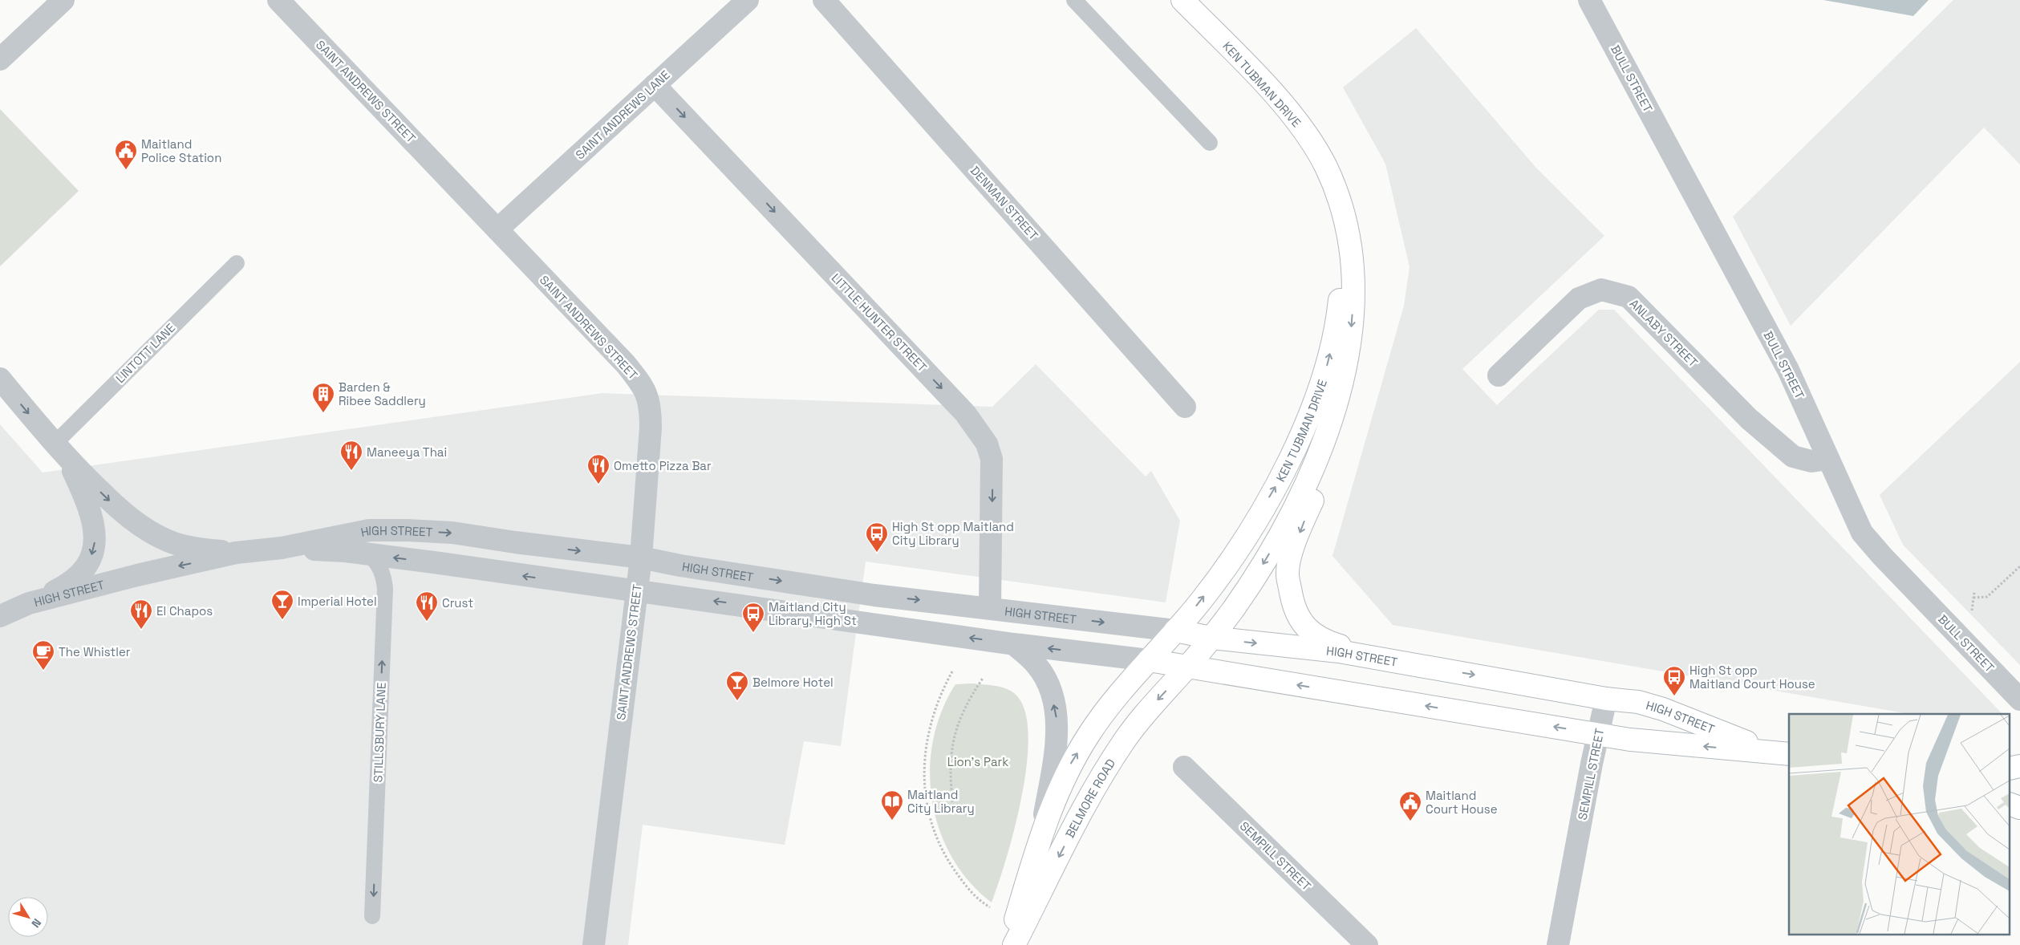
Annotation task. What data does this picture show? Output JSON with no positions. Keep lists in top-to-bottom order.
{
  "streets": {
    "main road": ["KEN TUBMAN DRIVE", "HIGH STREET", "BELMORE ROAD"],
    "street": [
      "BULL STREET",
      "SAINT ANDREWS STREET",
      "SAINT ANDREWS LANE",
      "DENMAN STREET",
      "LITTLE HUNTER STREET",
      "ANLABY STREET",
      "SEMPILL STREET"
    ],
    "lane": ["LINTOTT LANE", "STILLSBURY LANE"]
  },
  "crossings": [
    ["BULL STREET", "ANLABY STREET"],
    ["KEN TUBMAN DRIVE", "HIGH STREET"],
    ["KEN TUBMAN DRIVE", "BELMORE ROAD"],
    ["SAINT ANDREWS STREET", "SAINT ANDREWS LANE"],
    ["SAINT ANDREWS STREET", "HIGH STREET"],
    ["SAINT ANDREWS LANE", "LITTLE HUNTER STREET"],
    ["LITTLE HUNTER STREET", "HIGH STREET"],
    ["HIGH STREET", "STILLSBURY LANE"],
    ["HIGH STREET", "SEMPILL STREET"],
    ["HIGH STREET", "BELMORE ROAD"]
  ],
  "one_way": ["LITTLE HUNTER STREET"],
  "parks": ["Lion's Park"],
  "places": {
    "public building": ["Maitland Police Station", "Maitland Court House"],
    "building": ["Barden & Ribee Saddlery"],
    "restaurant": [
      "Maneeya Thai",
      "Ometto Pizza Bar",
      "Crust",
      "El Chapos"
    ],
    "bus stop": ["High St opp Maitland City Library", "Maitland City Library, High St", "High St opp Maitland Court House"],
    "bar": ["Imperial Hotel", "Belmore Hotel"],
    "cafe": ["The Whistler"],
    "library": ["Maitland City Library"]
  },
  "north": "bottom right"
}
